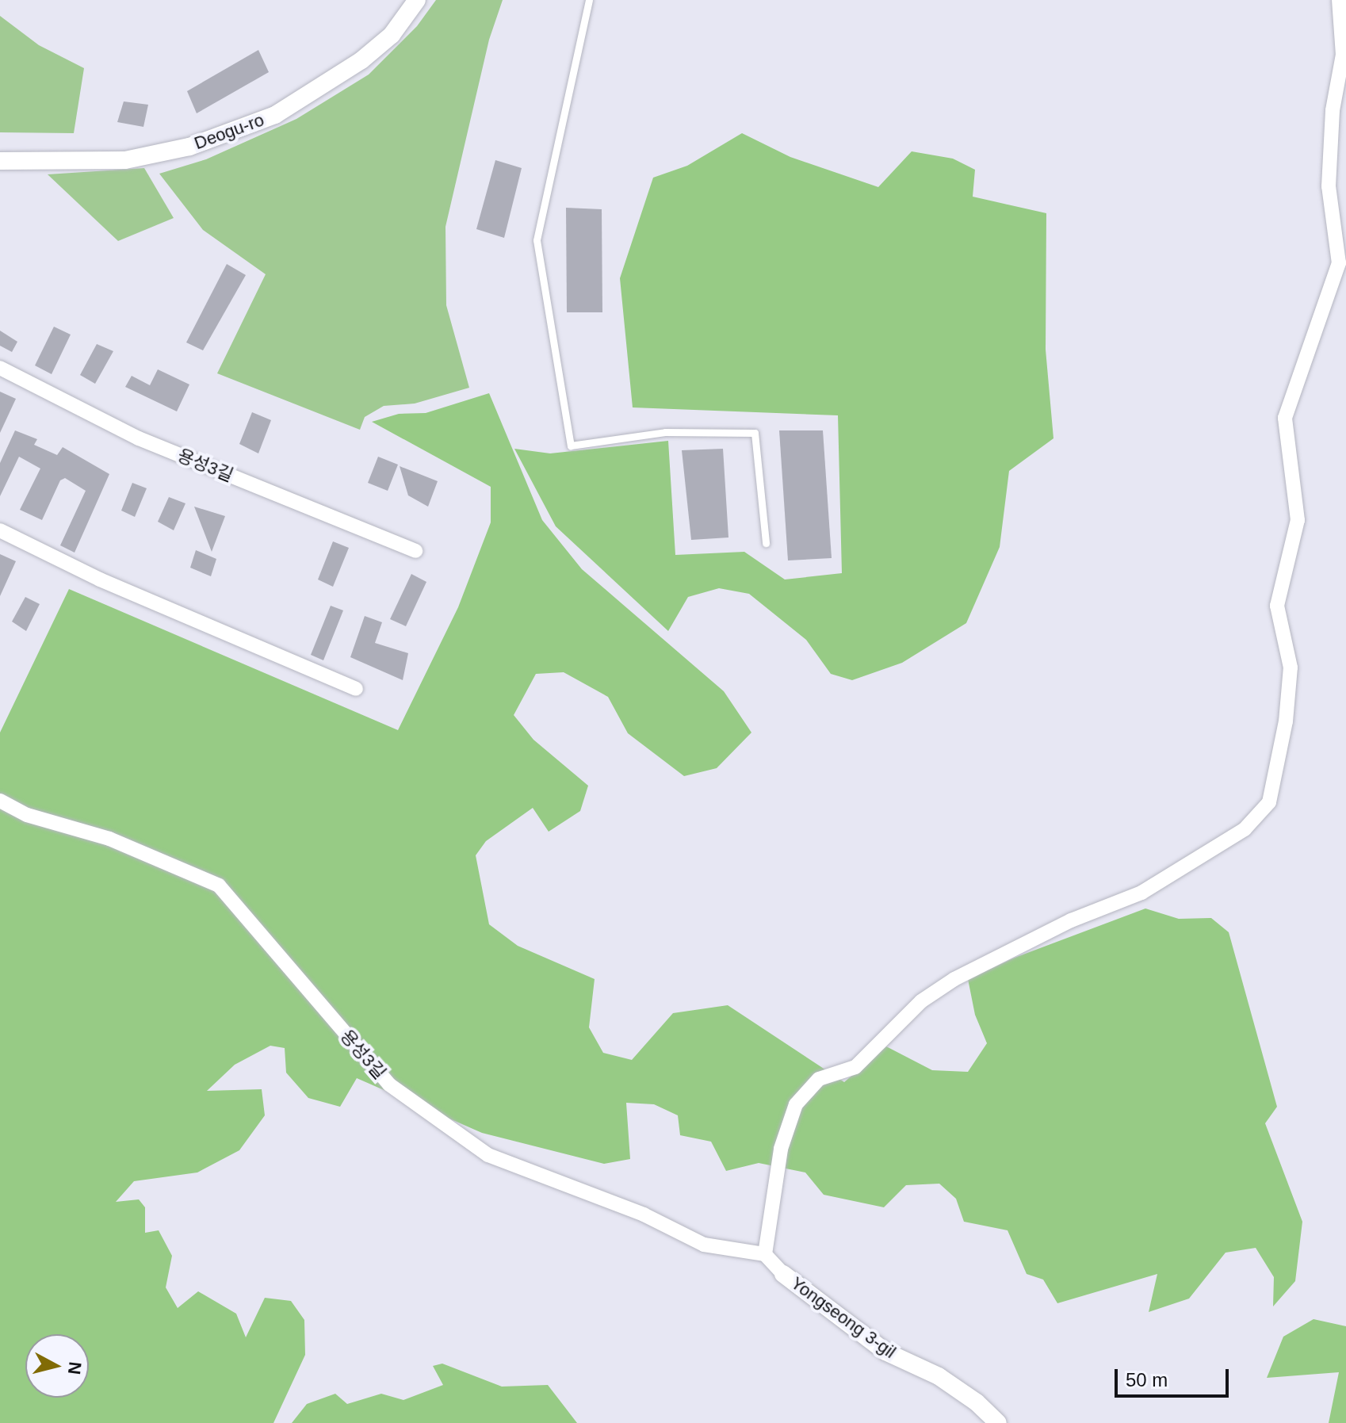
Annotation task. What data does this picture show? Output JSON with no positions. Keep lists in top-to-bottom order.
{
  "streets": {
    "street": ["Deogu-ro", "용성3길", "Yongseong 3-gil"]
  },
  "scale_bar": "50 m",
  "north": "right"
}
